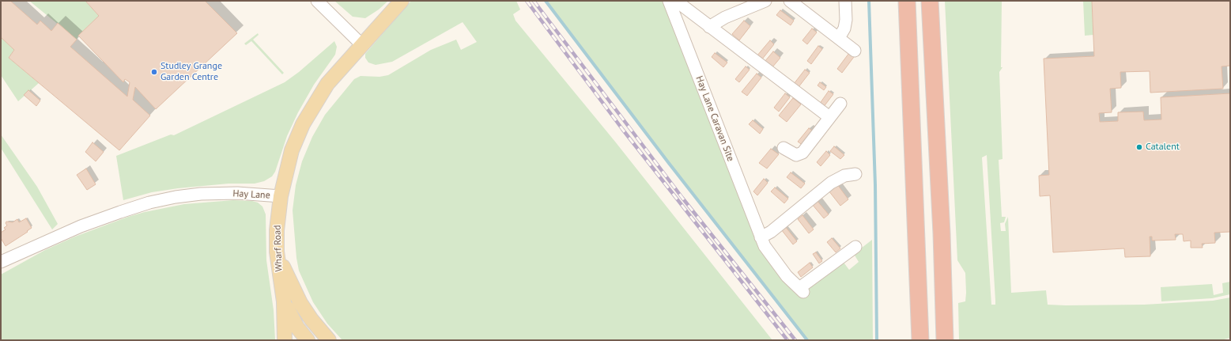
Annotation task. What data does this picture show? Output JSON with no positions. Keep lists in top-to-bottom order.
{
  "streets": {
    "main road": ["Hay Lane", "Wharf Road"],
    "street": ["Hay Lane Caravan Site"]
  },
  "crossings": [
    ["Hay Lane", "Wharf Road"]
  ],
  "places": ["Studley Grange Garden Centre", "Catalent"]
}
